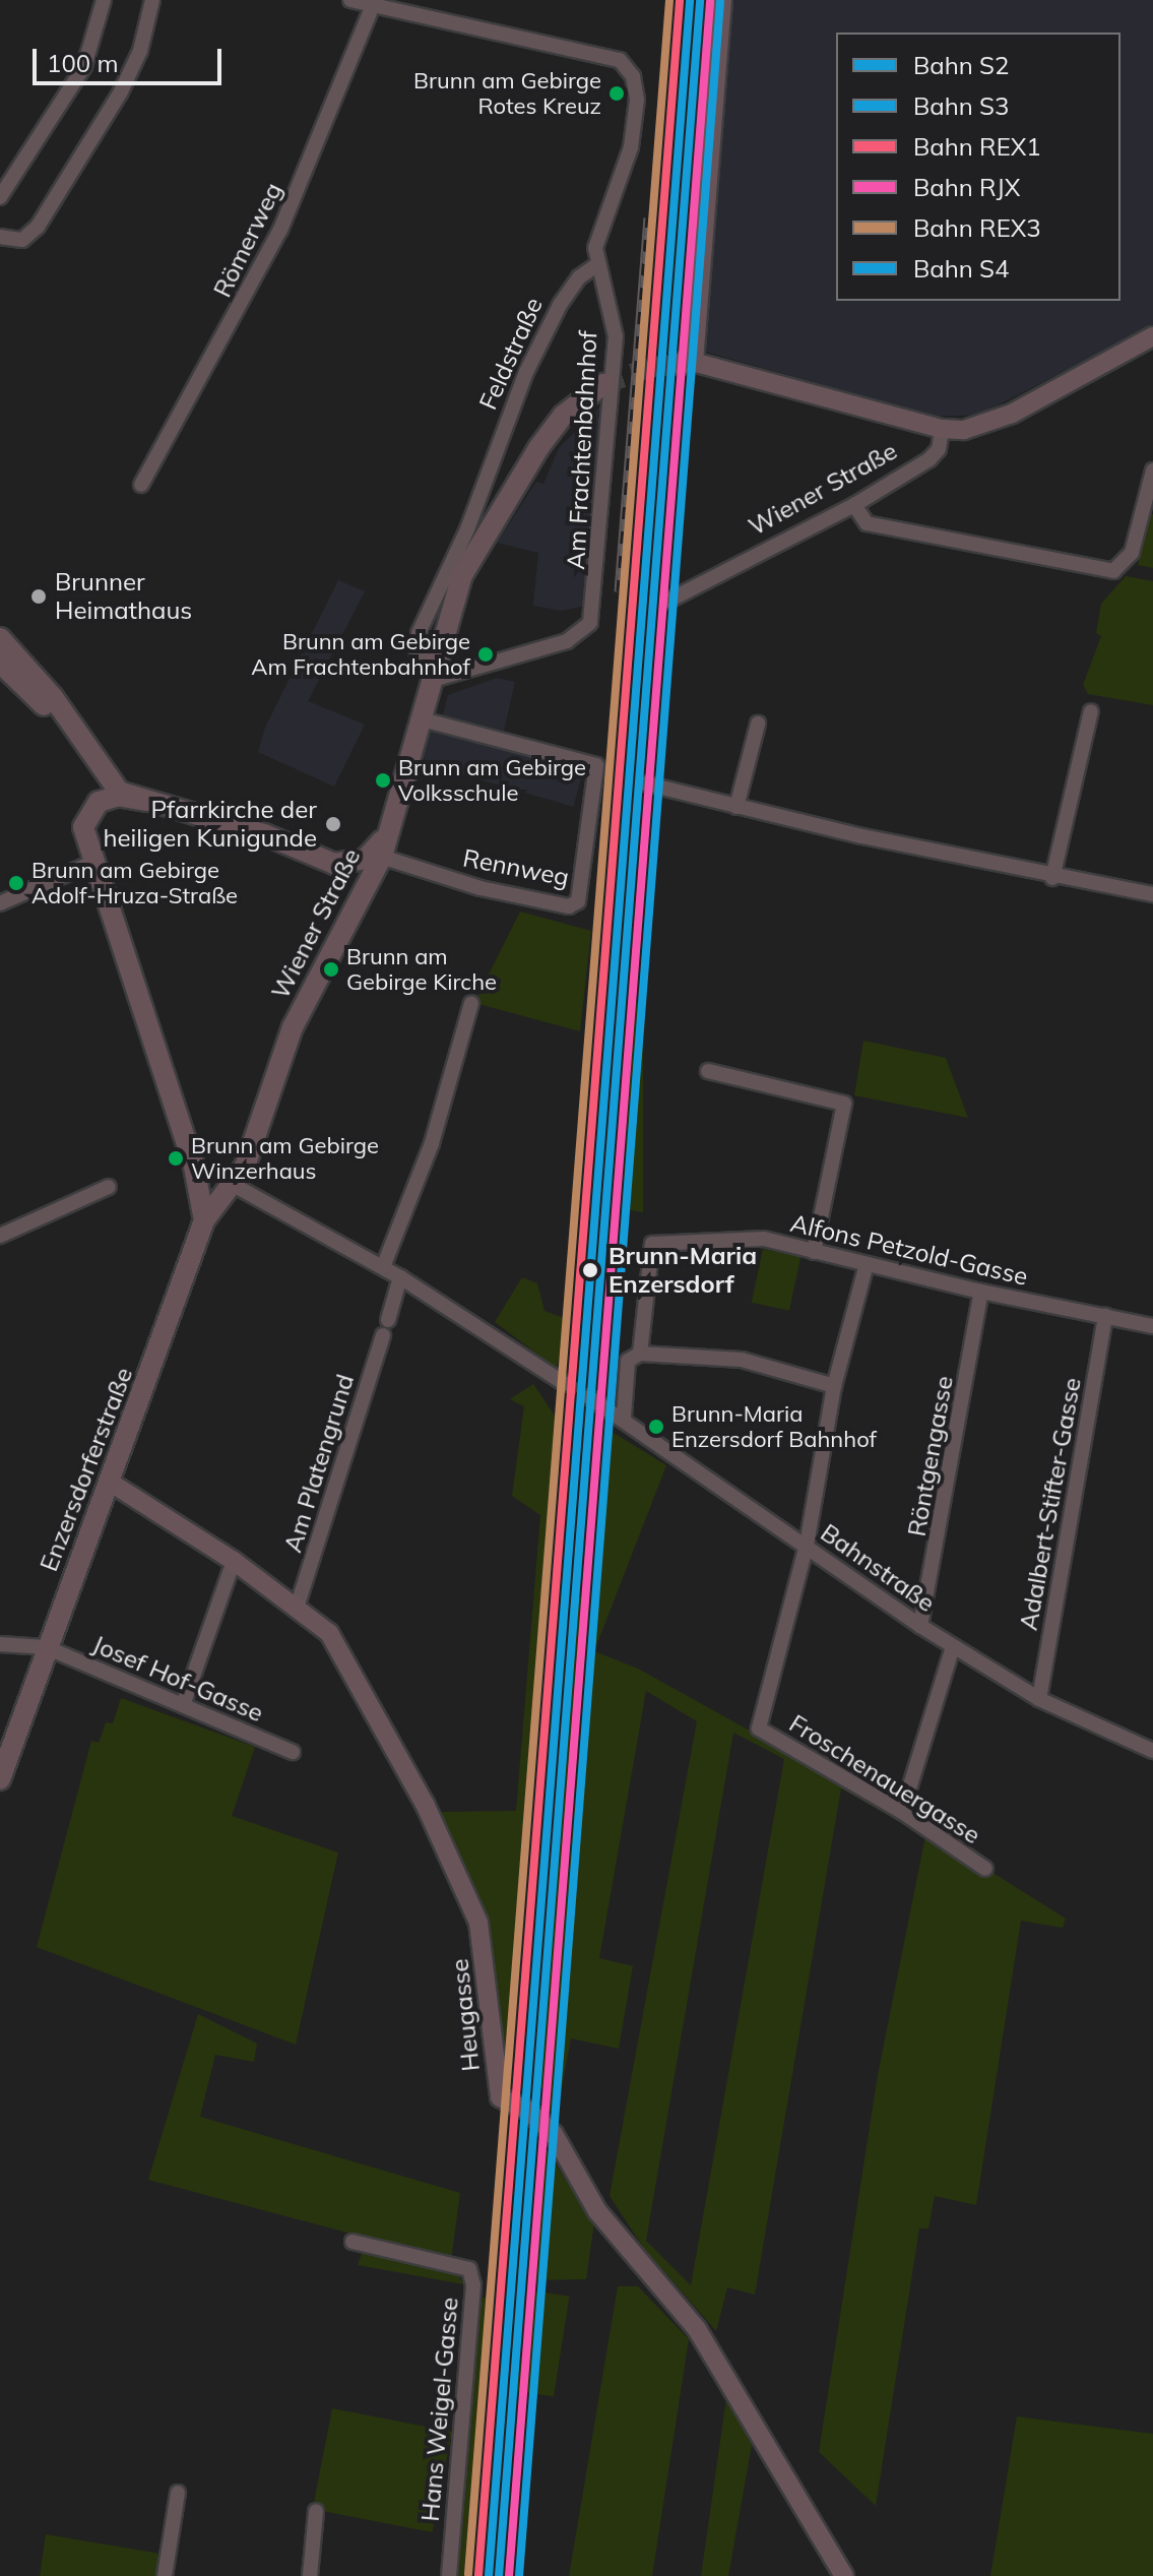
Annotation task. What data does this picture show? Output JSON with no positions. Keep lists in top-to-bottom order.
{
  "streets": {
    "main road": ["Wiener Straße", "Enzersdorferstraße"],
    "street": [
      "Römerweg",
      "Feldstraße",
      "Am Frachtenbahnhof",
      "Rennweg",
      "Alfons Petzold-Gasse",
      "Röntgengasse",
      "Am Platengrund",
      "Adalbert-Stifter-Gasse",
      "Bahnstraße",
      "Josef Hof-Gasse",
      "Froschenauergasse",
      "Heugasse",
      "Hans Weigel-Gasse"
    ]
  },
  "crossings": [
    ["Feldstraße", "Am Frachtenbahnhof"],
    ["Feldstraße", "Wiener Straße"],
    ["Am Frachtenbahnhof", "Wiener Straße"],
    ["Wiener Straße", "Rennweg"],
    ["Wiener Straße", "Enzersdorferstraße"],
    ["Alfons Petzold-Gasse", "Röntgengasse"],
    ["Alfons Petzold-Gasse", "Adalbert-Stifter-Gasse"],
    ["Röntgengasse", "Bahnstraße"],
    ["Am Platengrund", "Heugasse"],
    ["Enzersdorferstraße", "Josef Hof-Gasse"],
    ["Enzersdorferstraße", "Heugasse"],
    ["Adalbert-Stifter-Gasse", "Bahnstraße"],
    ["Bahnstraße", "Froschenauergasse"]
  ],
  "places": [
    "Brunn am Gebirge Rotes Kreuz",
    "Brunner Heimathaus",
    "Brunn am Gebirge Am Frachtenbahnhof",
    "Brunn am Gebirge Volksschule",
    "Pfarrkirche der heiligen Kunigunde",
    "Brunn am Gebirge Adolf-Hruza-Straße",
    "Brunn am Gebirge Kirche",
    "Brunn am Gebirge Winzerhaus",
    "Brunn-Maria Enzersdorf",
    "Brunn-Maria Enzersdorf Bahnhof"
  ],
  "lines": [
    "rail line S2",
    "rail line REX1",
    "rail line REX3",
    "rail line S3",
    "rail line RJX",
    "rail line S4"
  ],
  "legend": [
    "Bahn S2",
    "Bahn S3",
    "Bahn REX1",
    "Bahn RJX",
    "Bahn REX3",
    "Bahn S4"
  ],
  "scale_bar": "100 m"
}
